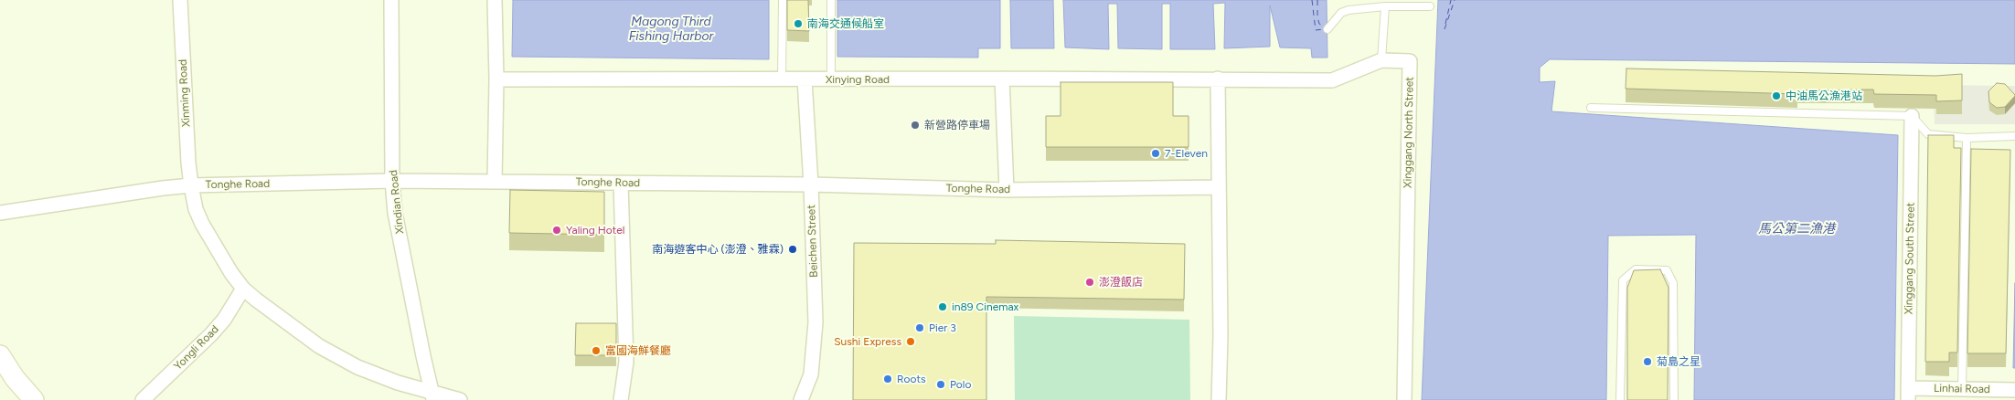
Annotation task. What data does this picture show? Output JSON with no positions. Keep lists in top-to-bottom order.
{
  "streets": {
    "street": [
      "Xinying Road",
      "Xinming Road",
      "Xinggang North Street",
      "Tonghe Road",
      "Xindian Road",
      "Beichen Street",
      "Xinggang South Street",
      "Yongli Road",
      "Linhai Road"
    ]
  },
  "crossings": [
    ["Xinying Road", "Xinggang North Street"],
    ["Xinying Road", "Beichen Street"],
    ["Xinming Road", "Tonghe Road"],
    ["Xinming Road", "Xindian Road"],
    ["Xinming Road", "Yongli Road"],
    ["Tonghe Road", "Xindian Road"],
    ["Tonghe Road", "Beichen Street"],
    ["Xinggang South Street", "Linhai Road"]
  ],
  "water": ["Magong Third Fishing Harbor", "馬公第二漁港"],
  "places": [
    "南海交通候船室",
    "中油馬公漁港站",
    "新營路停車場",
    "7-Eleven",
    "Yaling Hotel",
    "南海遊客中心 (澎澄、雅霖)",
    "澎澄飯店",
    "in89 Cinemax",
    "Pier 3",
    "Sushi Express",
    "富國海鮮餐廳",
    "菊島之星",
    "Roots",
    "Polo"
  ]
}
